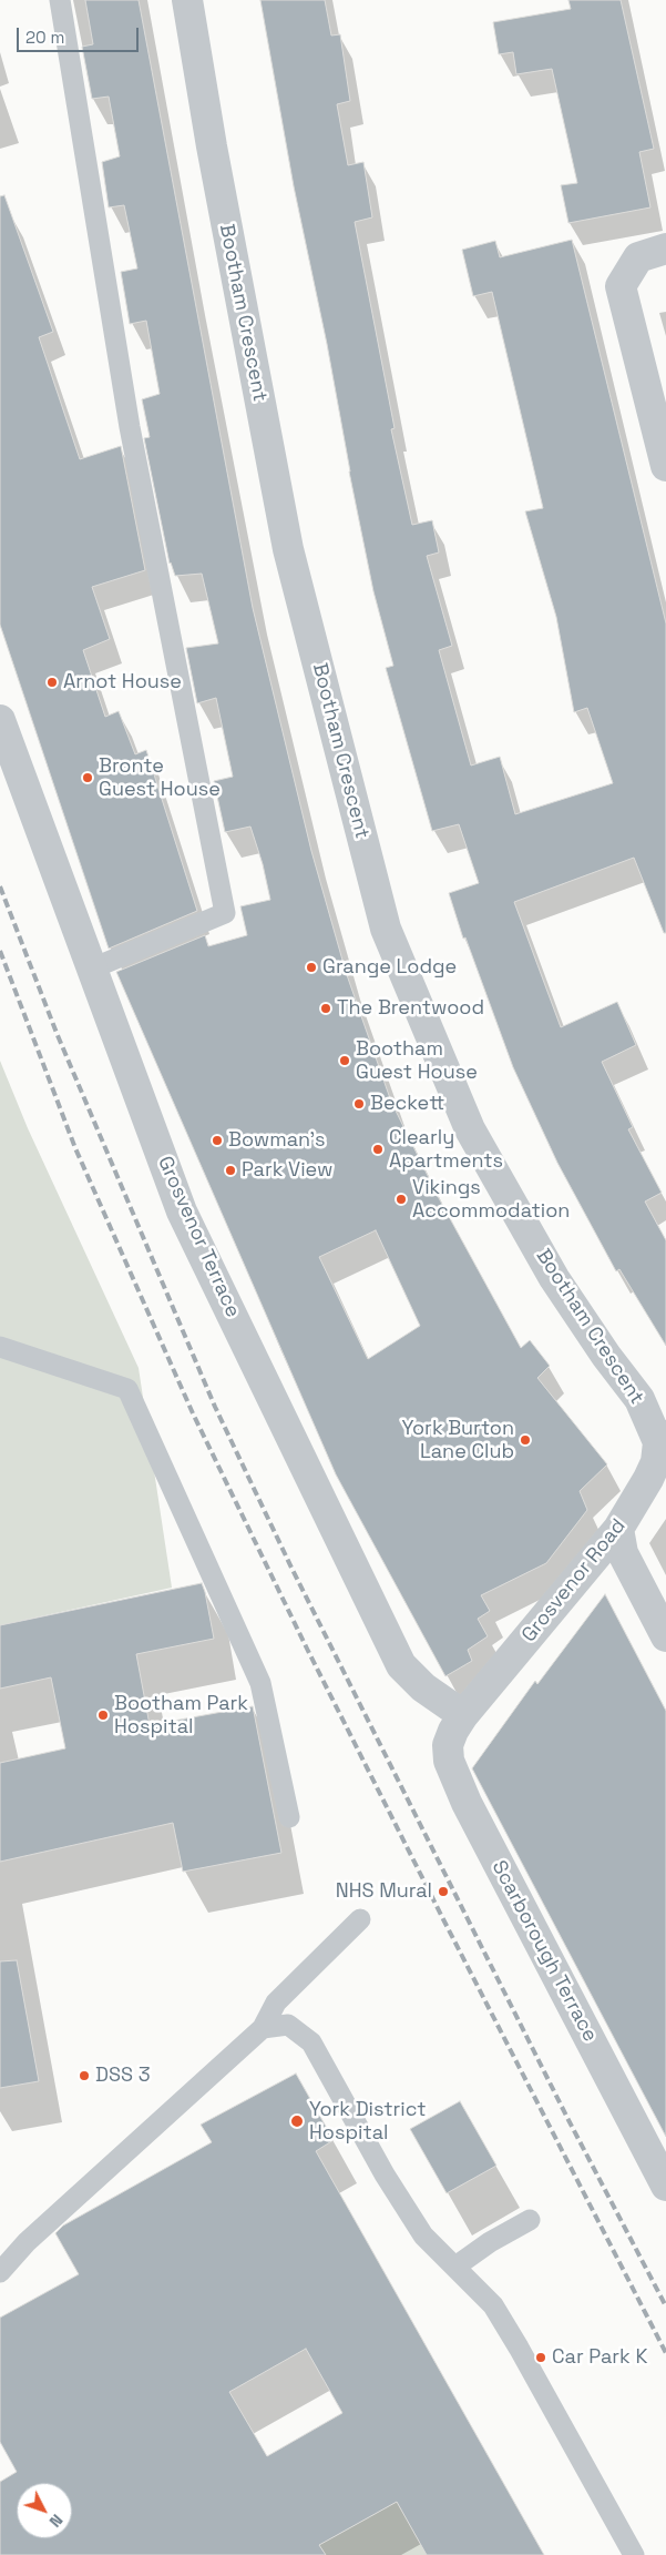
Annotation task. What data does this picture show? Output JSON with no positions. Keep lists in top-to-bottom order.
{
  "streets": {
    "street": [
      "Bootham Crescent",
      "Grosvenor Terrace",
      "Grosvenor Road",
      "Scarborough Terrace"
    ]
  },
  "crossings": [
    ["Bootham Crescent", "Grosvenor Road"],
    ["Grosvenor Terrace", "Grosvenor Road"],
    ["Grosvenor Terrace", "Scarborough Terrace"],
    ["Grosvenor Road", "Scarborough Terrace"]
  ],
  "places": [
    "Arnot House",
    "Bronte Guest House",
    "Grange Lodge",
    "The Brentwood",
    "Bootham Guest House",
    "Beckett",
    "Bowman's",
    "Clearly Apartments",
    "Park View",
    "Vikings Accommodation",
    "York Burton Lane Club",
    "Bootham Park Hospital",
    "NHS Mural",
    "DSS 3",
    "York District Hospital",
    "Car Park K"
  ],
  "scale_bar": "20 m",
  "north": "bottom right"
}
